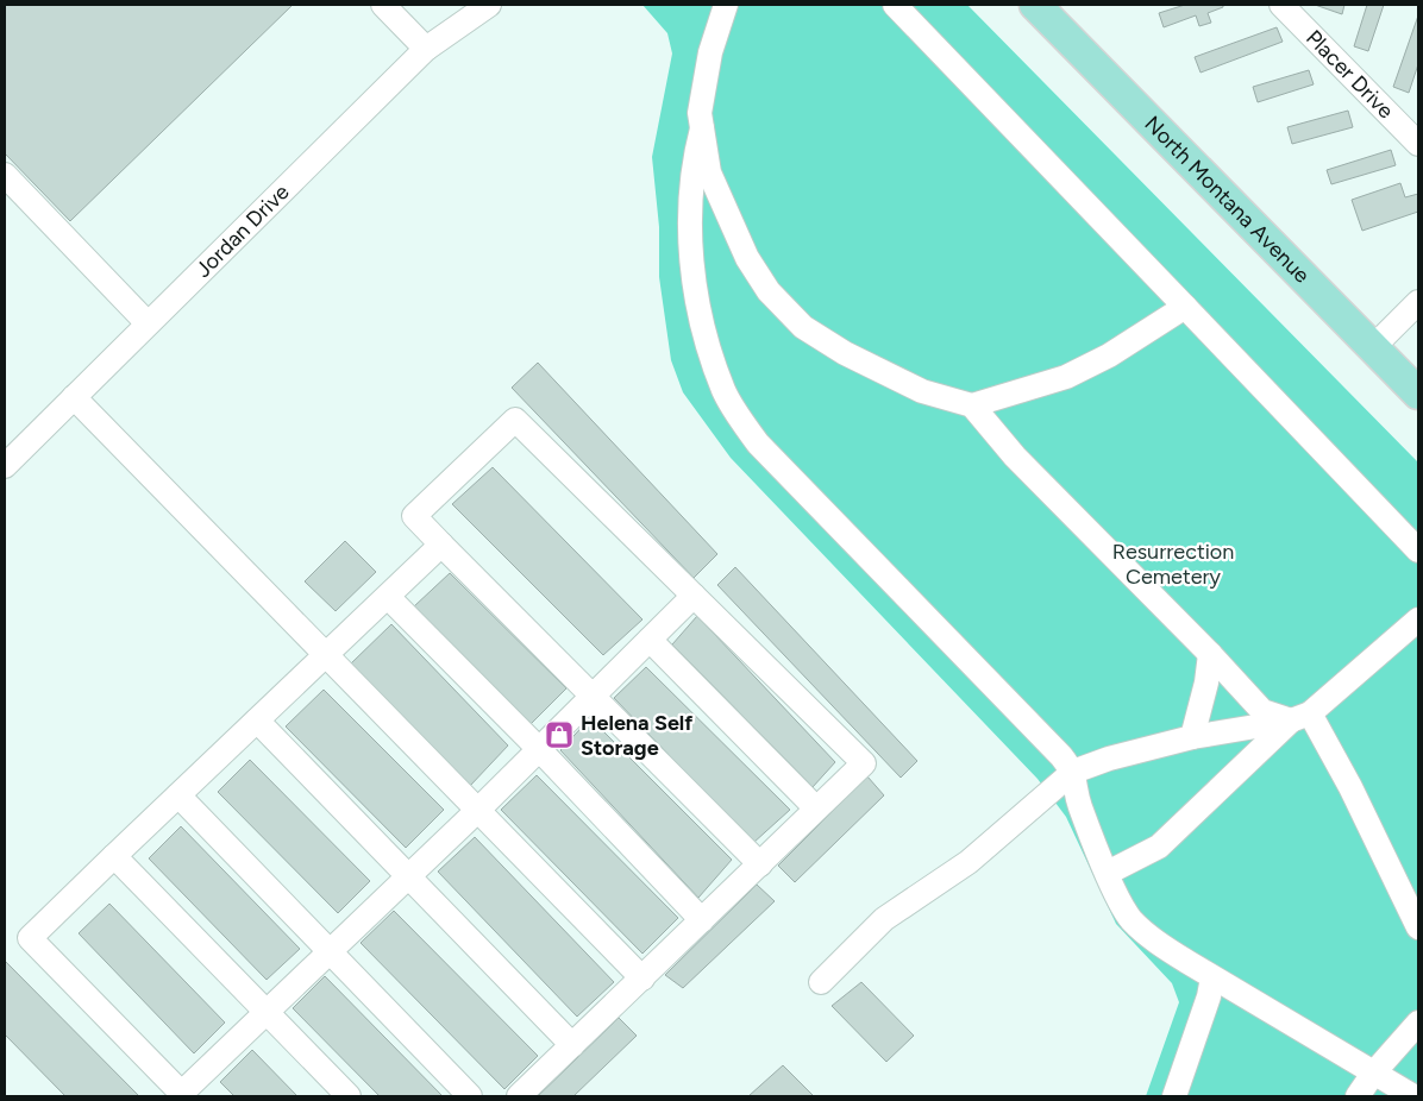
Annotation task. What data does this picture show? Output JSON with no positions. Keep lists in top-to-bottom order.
{
  "streets": {
    "main road": ["North Montana Avenue"],
    "street": ["Placer Drive", "Jordan Drive"]
  },
  "parks": ["Resurrection Cemetery"],
  "places": {
    "shop": ["Helena Self Storage"]
  }
}
